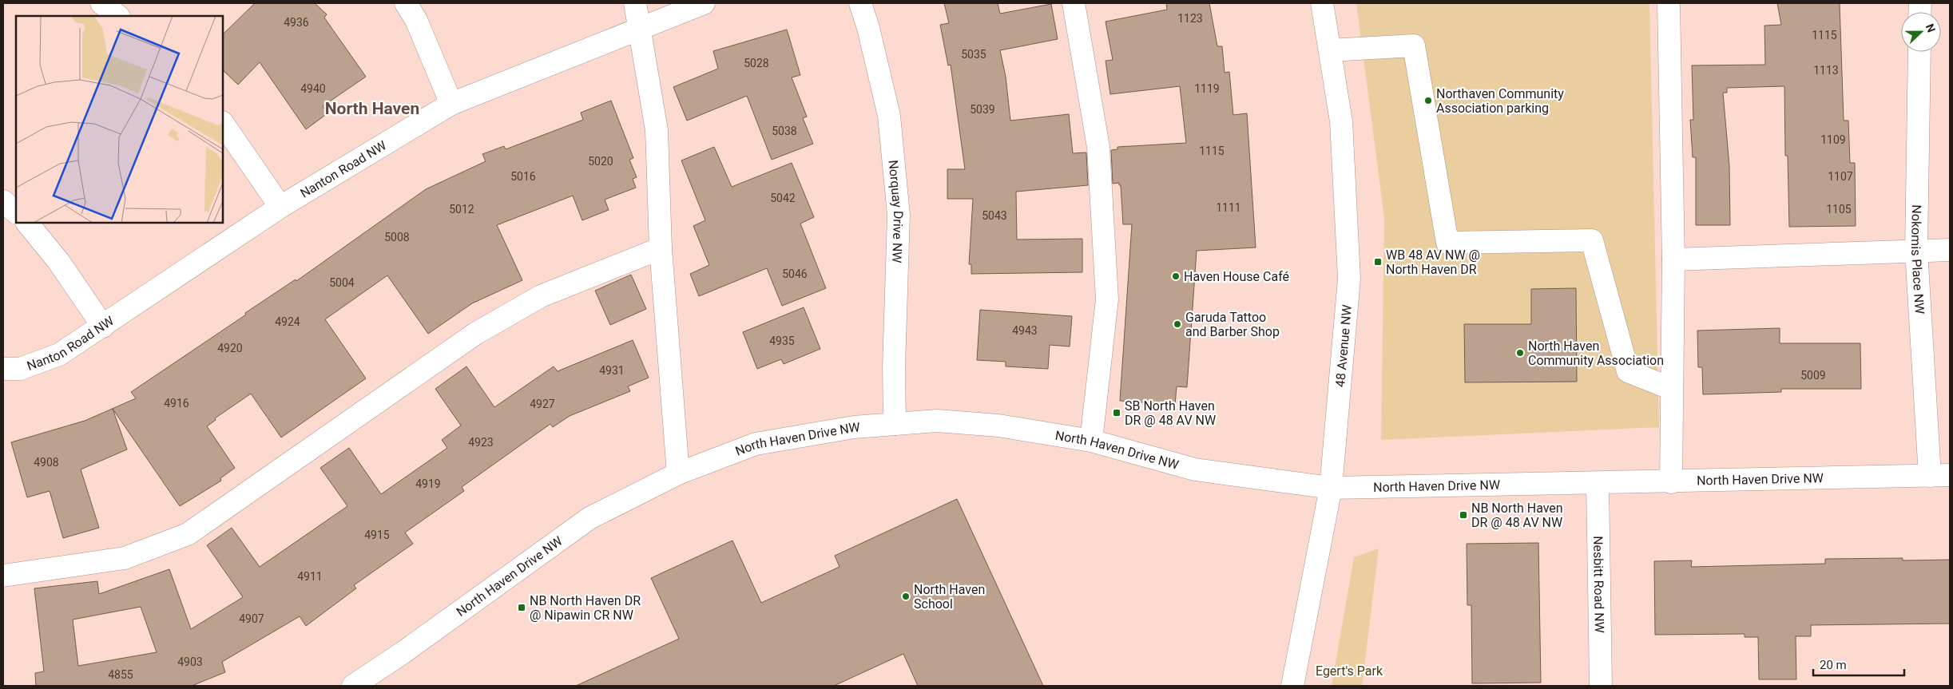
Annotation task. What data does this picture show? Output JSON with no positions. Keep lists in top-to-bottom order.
{
  "streets": {
    "street": [
      "Nanton Road NW",
      "Norquay Drive NW",
      "Nokomis Place NW",
      "48 Avenue NW",
      "North Haven Drive NW",
      "Nesbitt Road NW"
    ]
  },
  "crossings": [
    ["Norquay Drive NW", "North Haven Drive NW"],
    ["Nokomis Place NW", "North Haven Drive NW"],
    ["48 Avenue NW", "North Haven Drive NW"],
    ["North Haven Drive NW", "Nesbitt Road NW"]
  ],
  "districts": ["North Haven"],
  "parks": ["Egert's Park"],
  "places": {
    "other": [
      "Northaven Community Association parking",
      "Haven House Café",
      "Garuda Tattoo and Barber Shop",
      "North Haven Community Association",
      "North Haven School"
    ],
    "transit": [
      "WB 48 AV NW @ North Haven DR",
      "SB North Haven DR @ 48 AV NW",
      "NB North Haven DR @ 48 AV NW",
      "NB North Haven DR @ Nipawin CR NW"
    ]
  },
  "house_numbers": [
    "1123",
    "4936",
    "1115",
    "5035",
    "5028",
    "1113",
    "4940",
    "1119",
    "5039",
    "5038",
    "1109",
    "1115",
    "5020",
    "5016",
    "1107",
    "5042",
    "1111",
    "5012",
    "1105",
    "5043",
    "5008",
    "5046",
    "5004",
    "4924",
    "4943",
    "4935",
    "4920",
    "4931",
    "5009",
    "4916",
    "4927",
    "4923",
    "4908",
    "4919",
    "4915",
    "4911",
    "4907",
    "4903",
    "4855"
  ],
  "scale_bar": "20 m",
  "north": "right"
}
